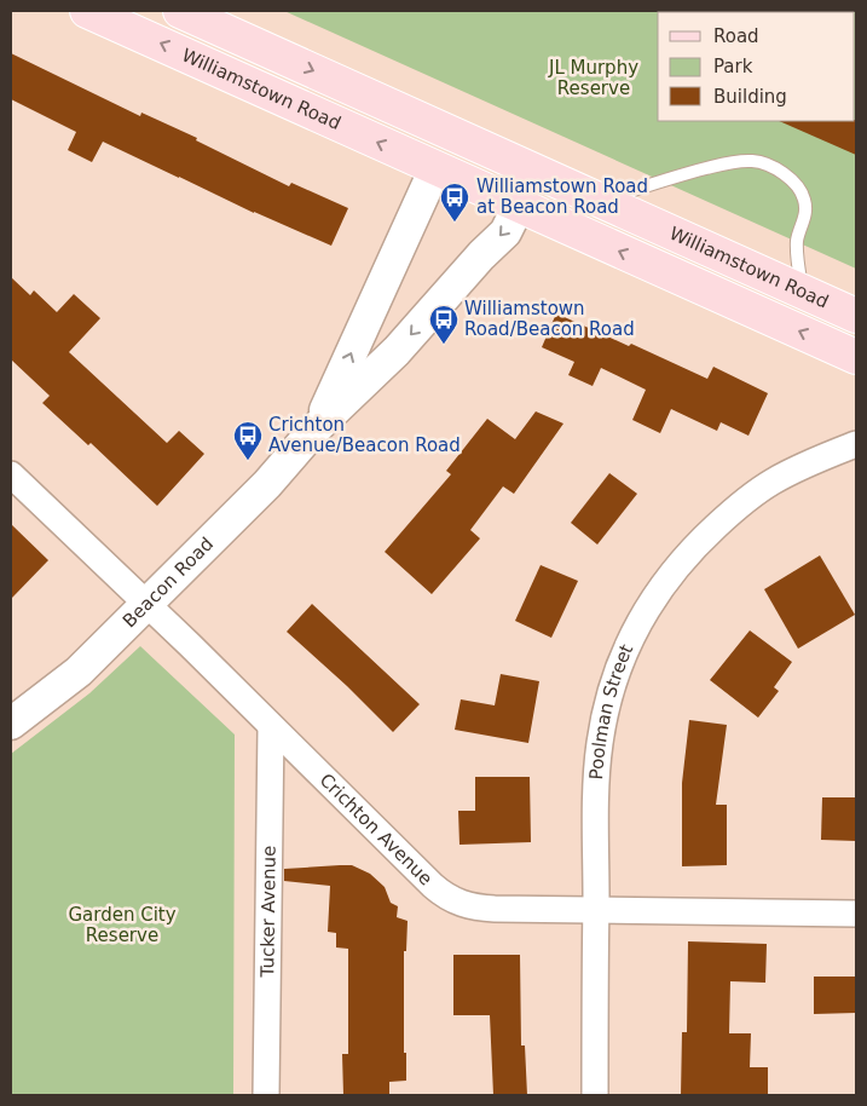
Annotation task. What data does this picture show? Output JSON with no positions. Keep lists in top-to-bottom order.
{
  "streets": {
    "main road": ["Williamstown Road"],
    "street": [
      "Beacon Road",
      "Poolman Street",
      "Crichton Avenue",
      "Tucker Avenue"
    ]
  },
  "crossings": [
    ["Williamstown Road", "Beacon Road"],
    ["Beacon Road", "Crichton Avenue"],
    ["Poolman Street", "Crichton Avenue"],
    ["Crichton Avenue", "Tucker Avenue"]
  ],
  "parks": ["JL Murphy Reserve", "Garden City Reserve"],
  "places": {
    "bus stop": ["Williamstown Road at Beacon Road", "Williamstown Road/Beacon Road", "Crichton Avenue/Beacon Road"]
  },
  "legend": ["Road", "Park", "Building"]
}
